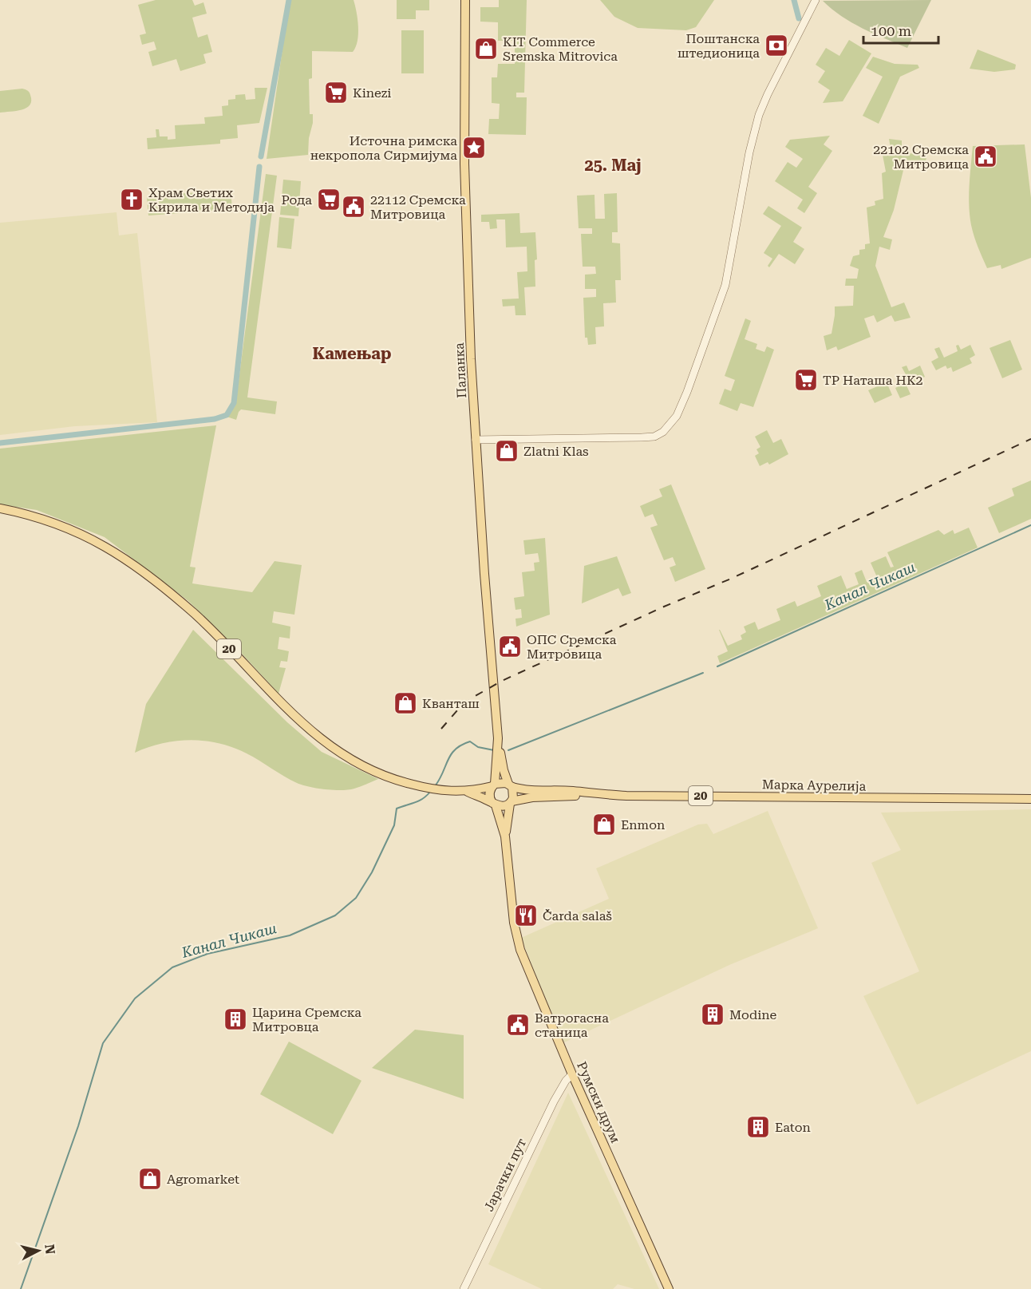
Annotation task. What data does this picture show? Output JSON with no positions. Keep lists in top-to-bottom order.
{
  "streets": {
    "main road": [
      "Паланка",
      "20",
      "Марка Аурелија",
      "Румски друм"
    ],
    "street": ["Јарачки пут"]
  },
  "crossings": [
    ["Паланка", "20"],
    ["Паланка", "Марка Аурелија"],
    ["Паланка", "Румски друм"],
    ["20", "Марка Аурелија"],
    ["20", "Румски друм"],
    ["Марка Аурелија", "Румски друм"],
    ["Румски друм", "Јарачки пут"]
  ],
  "districts": ["25. Мај", "Камењар"],
  "water": ["Канал Чикаш"],
  "places": {
    "bank": ["Поштанска штедионица"],
    "shop": [
      "KIT Commerce Sremska Mitrovica",
      "Zlatni Klas",
      "Кванташ",
      "Enmon",
      "Agromarket"
    ],
    "supermarket": ["Kinezi", "Рода", "ТР Наташа НК2"],
    "place": ["Источна римска некропола Сирмијума"],
    "public building": [
      "22102 Сремска Митровица",
      "22112 Сремска Митровица",
      "ОПС Сремска Митровица",
      "Ватрогасна станица"
    ],
    "church": ["Храм Светих Кирила и Методија"],
    "restaurant": ["Čarda salaš"],
    "building": ["Modine", "Царина Сремска Митровца", "Eaton"]
  },
  "scale_bar": "100 m",
  "north": "right"
}
